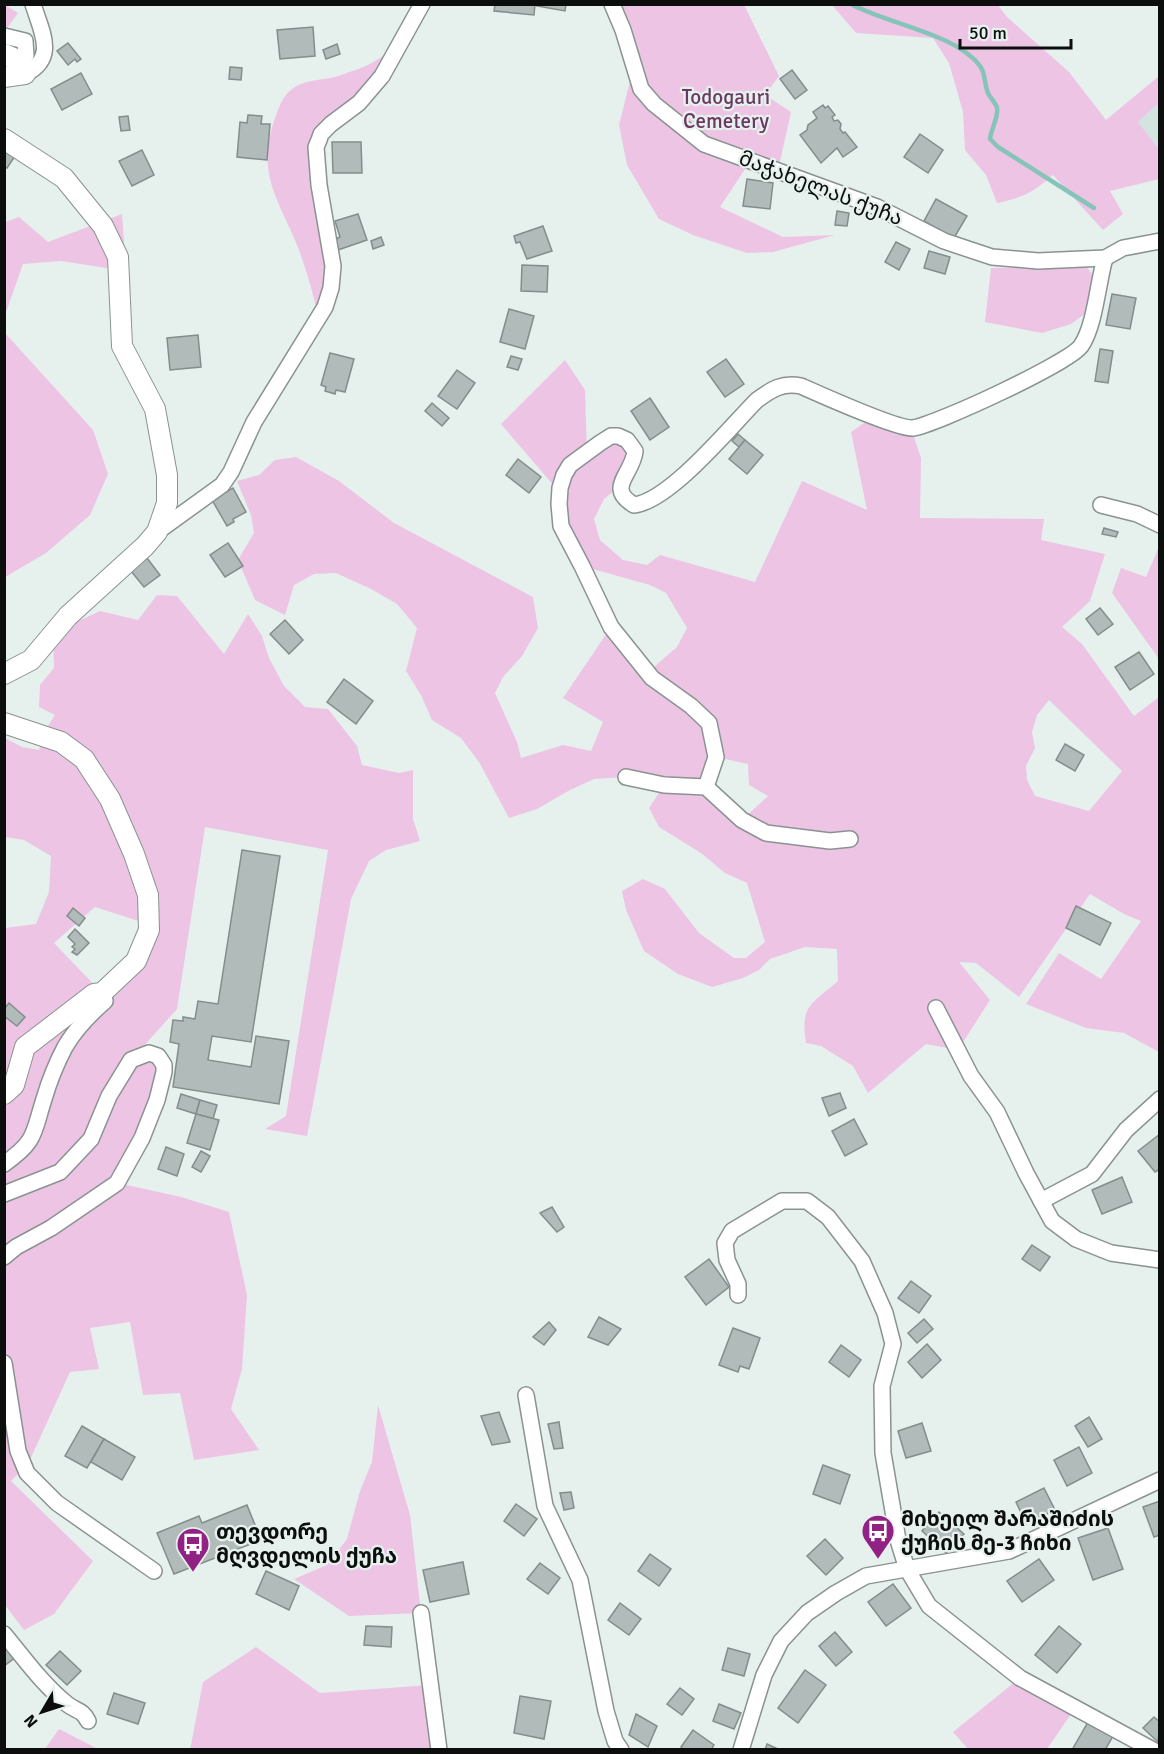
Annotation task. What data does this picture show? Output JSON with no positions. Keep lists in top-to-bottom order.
{
  "streets": {
    "street": ["მაჭახელას ქუჩა"]
  },
  "parks": ["Todogauri Cemetery"],
  "places": {
    "bus stop": ["მიხეილ შარაშიძის ქუჩის მე-3 ჩიხი", "თევდორე მღვდელის ქუჩა"]
  },
  "scale_bar": "50 m",
  "north": "bottom left"
}
